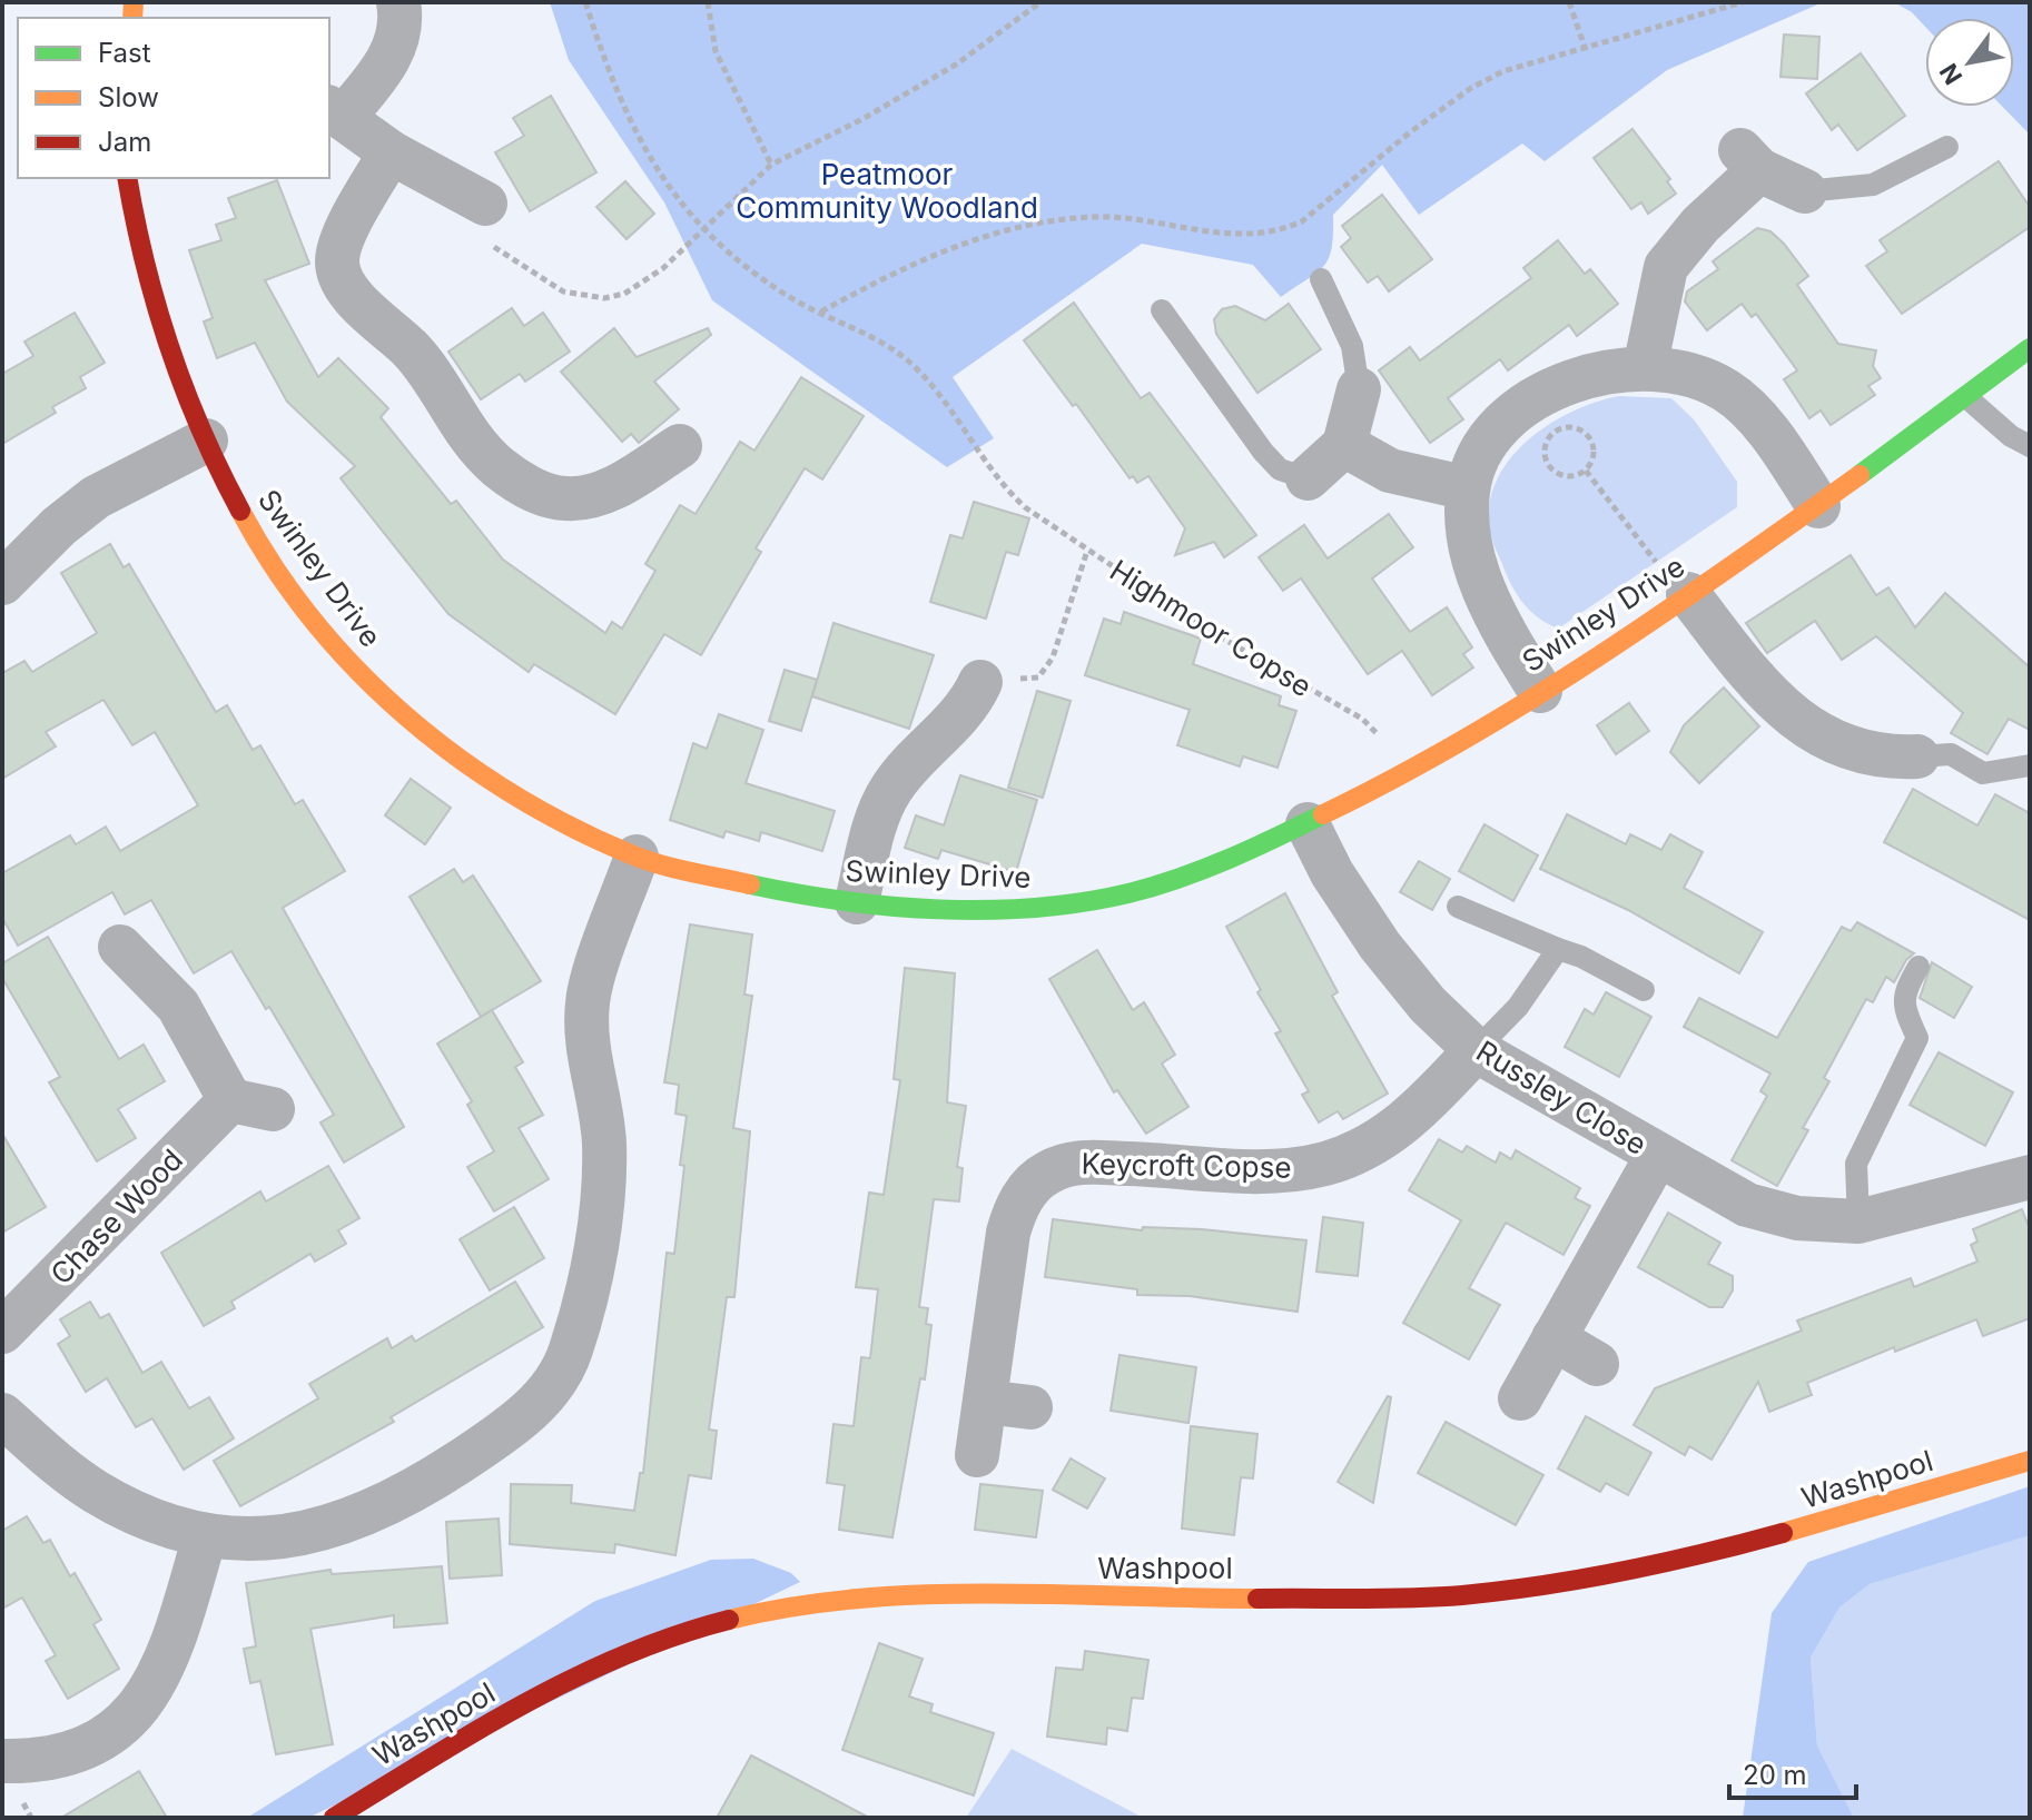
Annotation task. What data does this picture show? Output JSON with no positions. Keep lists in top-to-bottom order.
{
  "streets": {
    "street": [
      "Swinley Drive",
      "Russley Close",
      "Keycroft Copse",
      "Chase Wood",
      "Washpool"
    ],
    "path": ["Highmoor Copse"]
  },
  "crossings": [
    ["Swinley Drive", "Russley Close"],
    ["Russley Close", "Keycroft Copse"]
  ],
  "parks": ["Peatmoor Community Woodland"],
  "legend": ["Fast", "Slow", "Jam"],
  "scale_bar": "20 m",
  "north": "bottom left"
}
